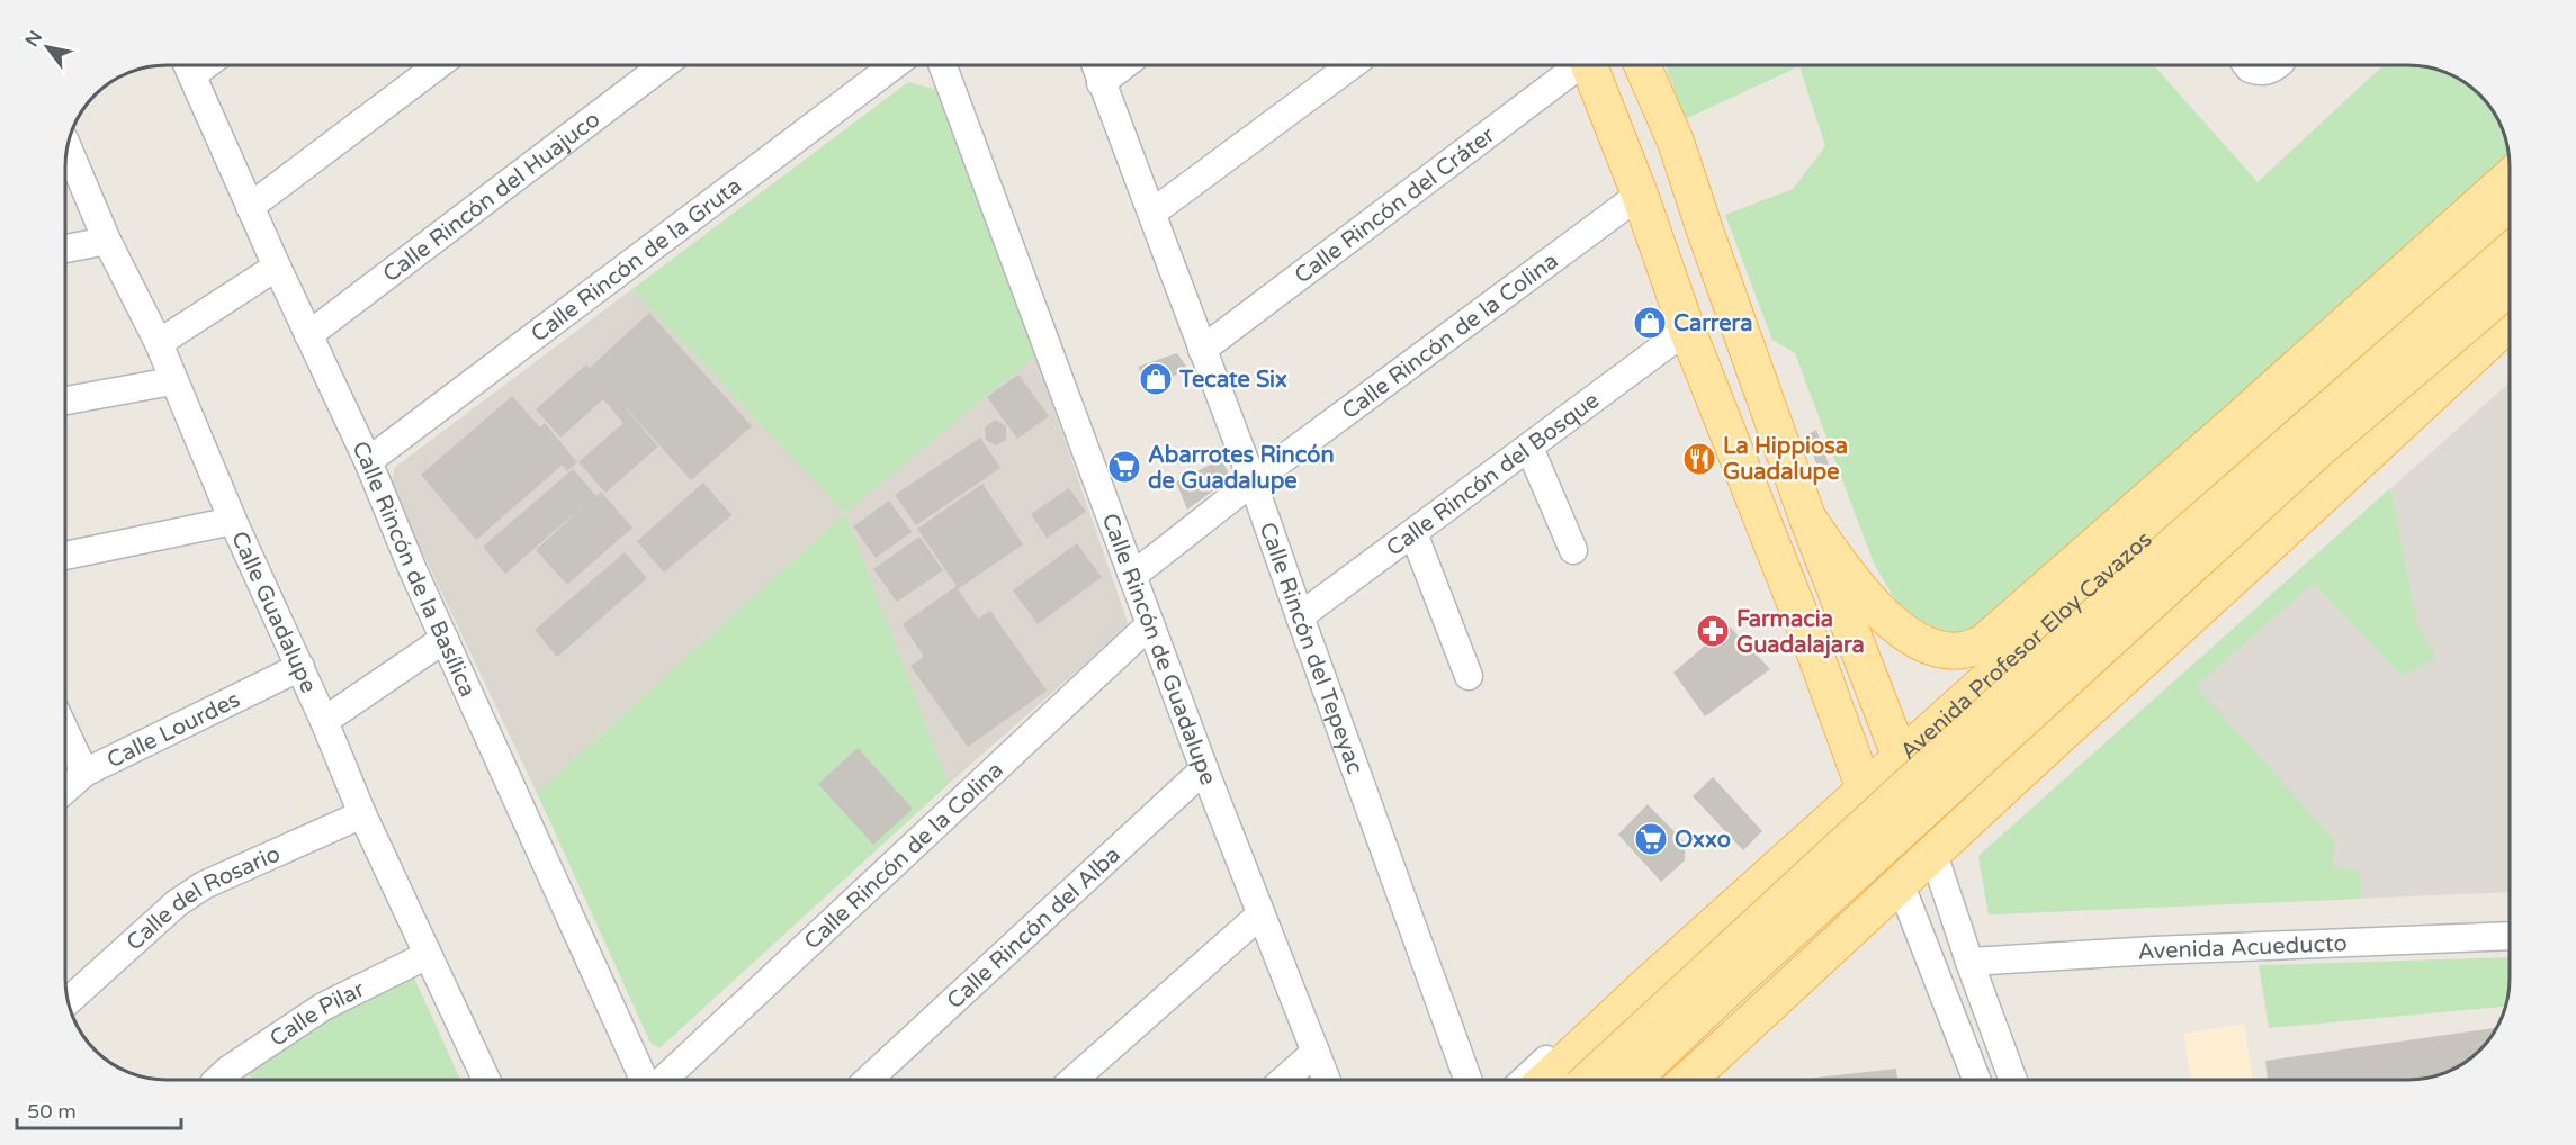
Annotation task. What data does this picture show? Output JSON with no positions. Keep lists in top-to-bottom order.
{
  "streets": {
    "main road": ["Avenida Profesor Eloy Cavazos"],
    "street": [
      "Calle Rincón del Huajuco",
      "Calle Rincón del Cráter",
      "Calle Rincón de la Gruta",
      "Calle Rincón de la Colina",
      "Calle Rincón del Bosque",
      "Calle Rincón de la Basílica",
      "Calle Guadalupe",
      "Calle Rincón del Tepeyac",
      "Calle Rincón de Guadalupe",
      "Calle Lourdes",
      "Calle del Rosario",
      "Calle Rincón del Alba",
      "Avenida Acueducto",
      "Calle Pilar"
    ]
  },
  "crossings": [
    ["Calle Rincón del Huajuco", "Calle Rincón de la Basílica"],
    ["Calle Rincón del Cráter", "Calle Rincón del Tepeyac"],
    ["Calle Rincón de la Gruta", "Calle Rincón de la Basílica"],
    ["Calle Rincón de la Colina", "Calle Rincón del Tepeyac"],
    ["Calle Rincón de la Colina", "Calle Rincón de Guadalupe"],
    ["Calle Rincón del Bosque", "Calle Rincón del Tepeyac"],
    ["Calle Guadalupe", "Calle Lourdes"],
    ["Calle Guadalupe", "Calle del Rosario"],
    ["Calle Guadalupe", "Calle Pilar"],
    ["Calle Rincón de Guadalupe", "Calle Rincón del Alba"]
  ],
  "places": {
    "shop": ["Carrera", "Tecate Six"],
    "restaurant": ["La Hippiosa Guadalupe"],
    "supermarket": ["Abarrotes Rincón de Guadalupe", "Oxxo"],
    "pharmacy": ["Farmacia Guadalajara"]
  },
  "scale_bar": "50 m",
  "north": "top left"
}
